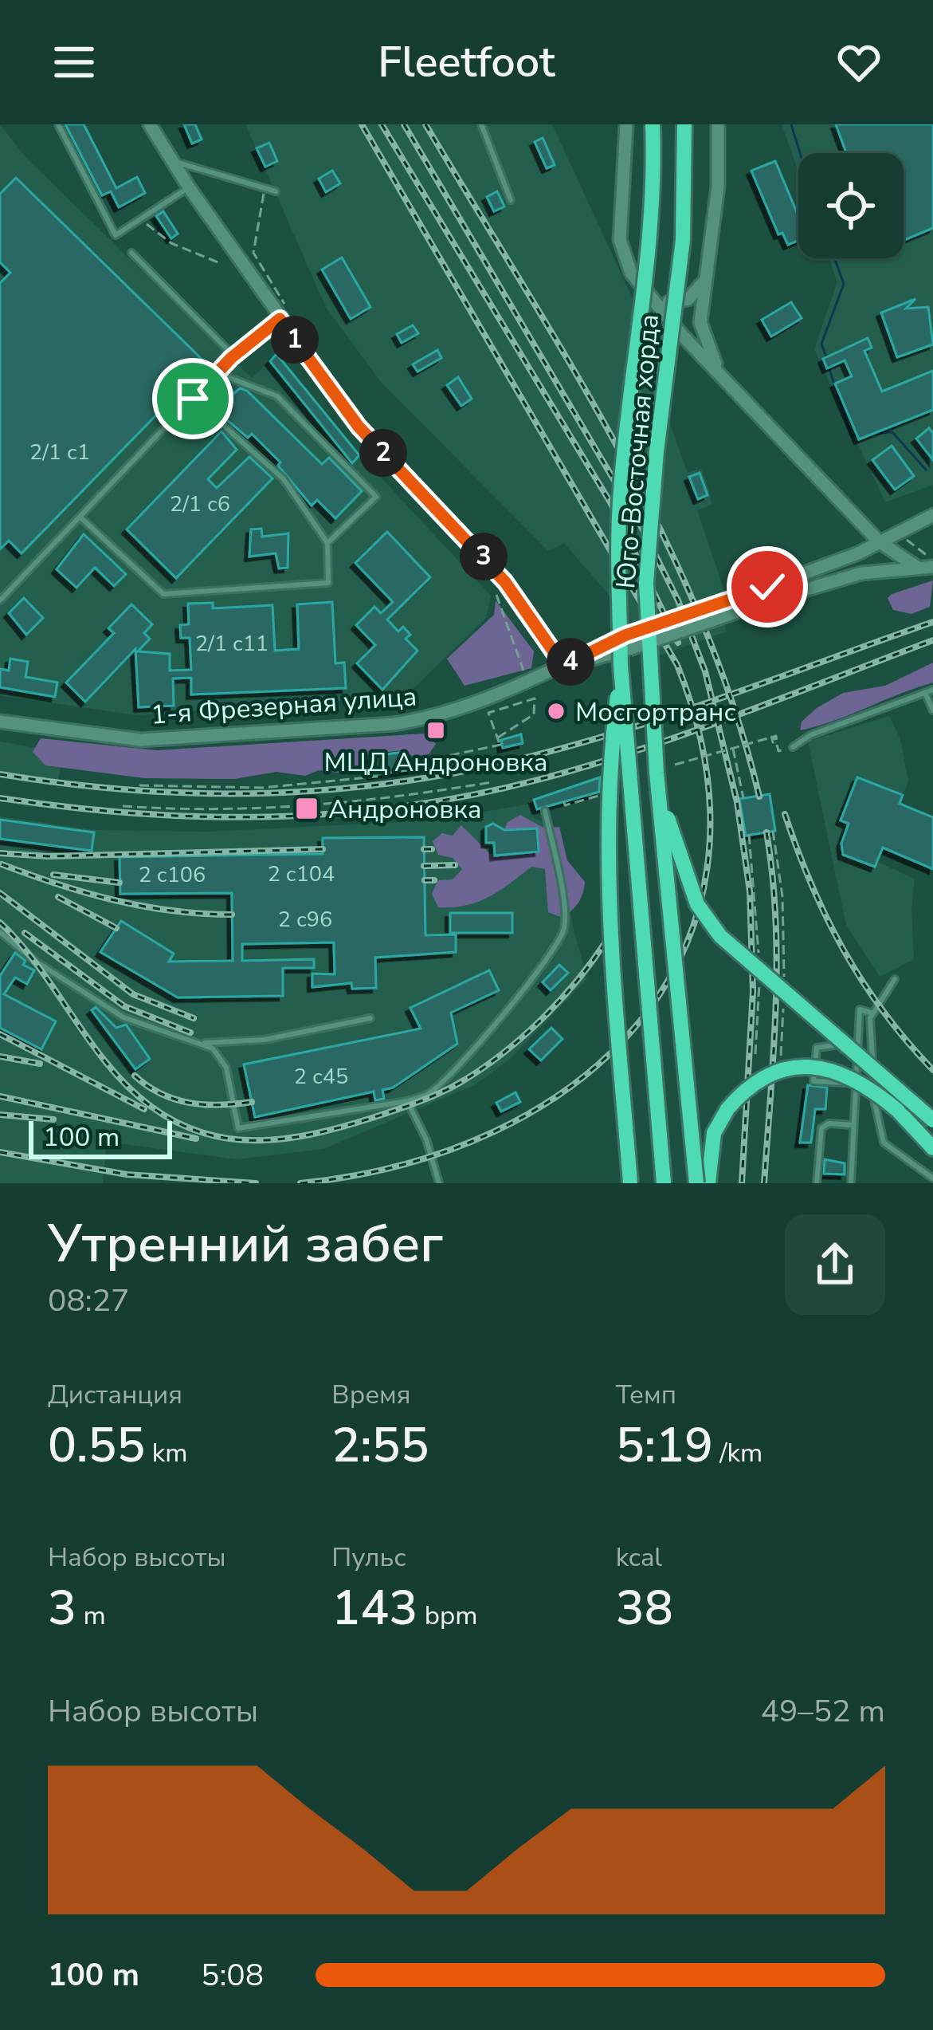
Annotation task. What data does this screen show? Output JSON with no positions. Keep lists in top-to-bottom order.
{
  "streets": {
    "main road": ["Юго-Восточная хорда"],
    "street": ["1-я Фрезерная улица"]
  },
  "places": {
    "other": ["Мосгортранс"],
    "transit": ["МЦД Андроновка", "Андроновка"]
  },
  "house_numbers": [
    "2/1 с1",
    "2/1 с6",
    "2/1 с11",
    "2 с104",
    "2 с106",
    "2 с96",
    "2 с45"
  ],
  "scale_bar": "100 m",
  "page": {
    "header": "Fleetfoot",
    "pins": [
      "1",
      "2",
      "3",
      "4"
    ],
    "scale": "100 m",
    "heading": ["Утренний забег", "08:27"],
    "stats": [
      ["Дистанция", "0.55 km"],
      ["Время", "2:55"],
      ["Темп", "5:19 /km"],
      ["Набор высоты", "3 m"],
      ["Пульс", "143 bpm"],
      ["kcal", "38"]
    ],
    "chart": ["Набор высоты", "49–52 m"],
    "list": [
      {
        "name": "100 m",
        "note": "5:08"
      }
    ]
  }
}
